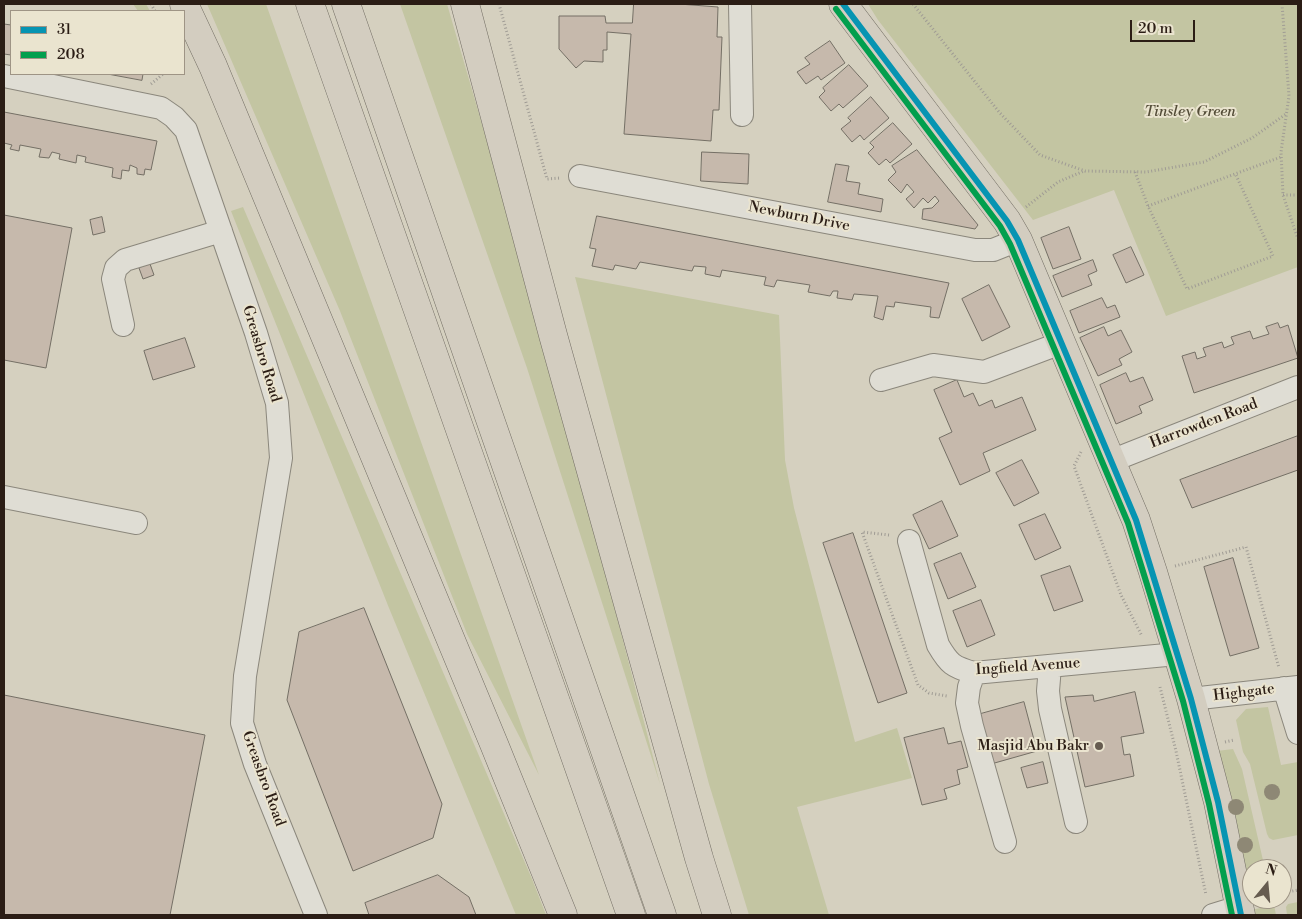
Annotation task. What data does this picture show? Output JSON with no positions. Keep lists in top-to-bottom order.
{
  "streets": {
    "street": [
      "Newburn Drive",
      "Greasbro Road",
      "Harrowden Road",
      "Ingfield Avenue",
      "Highgate"
    ]
  },
  "parks": ["Tinsley Green"],
  "places": ["Masjid Abu Bakr"],
  "lines": ["transit line 31", "transit line 208"],
  "legend": ["31", "208"],
  "scale_bar": "20 m",
  "north": "top"
}
